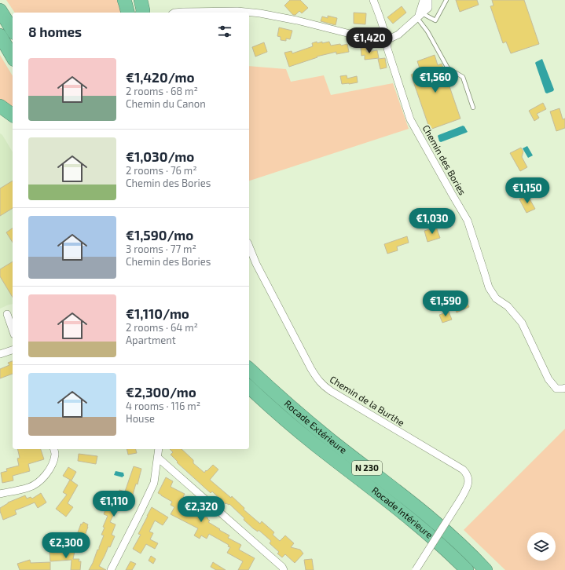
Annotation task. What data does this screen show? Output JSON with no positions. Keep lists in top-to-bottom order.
{
  "streets": {
    "highway": ["Rocade Extérieure", "N 230", "Rocade Intérieure"],
    "street": ["Chemin des Bories", "Chemin de la Burthe"]
  },
  "page": {
    "heading": "8 homes",
    "price": [
      "€1,420",
      "€1,560",
      "€1,150",
      "€1,030",
      "€1,590",
      "€1,110",
      "€2,320",
      "€2,300"
    ],
    "list": [
      {
        "name": "€1,420/mo",
        "note": "2 rooms · 68 m² · Chemin du Canon"
      },
      {
        "name": "€1,030/mo",
        "note": "2 rooms · 76 m² · Chemin des Bories"
      },
      {
        "name": "€1,590/mo",
        "note": "3 rooms · 77 m² · Chemin des Bories"
      },
      {
        "name": "€1,110/mo",
        "note": "2 rooms · 64 m² · Apartment"
      },
      {
        "name": "€2,300/mo",
        "note": "4 rooms · 116 m² · House"
      }
    ]
  }
}
